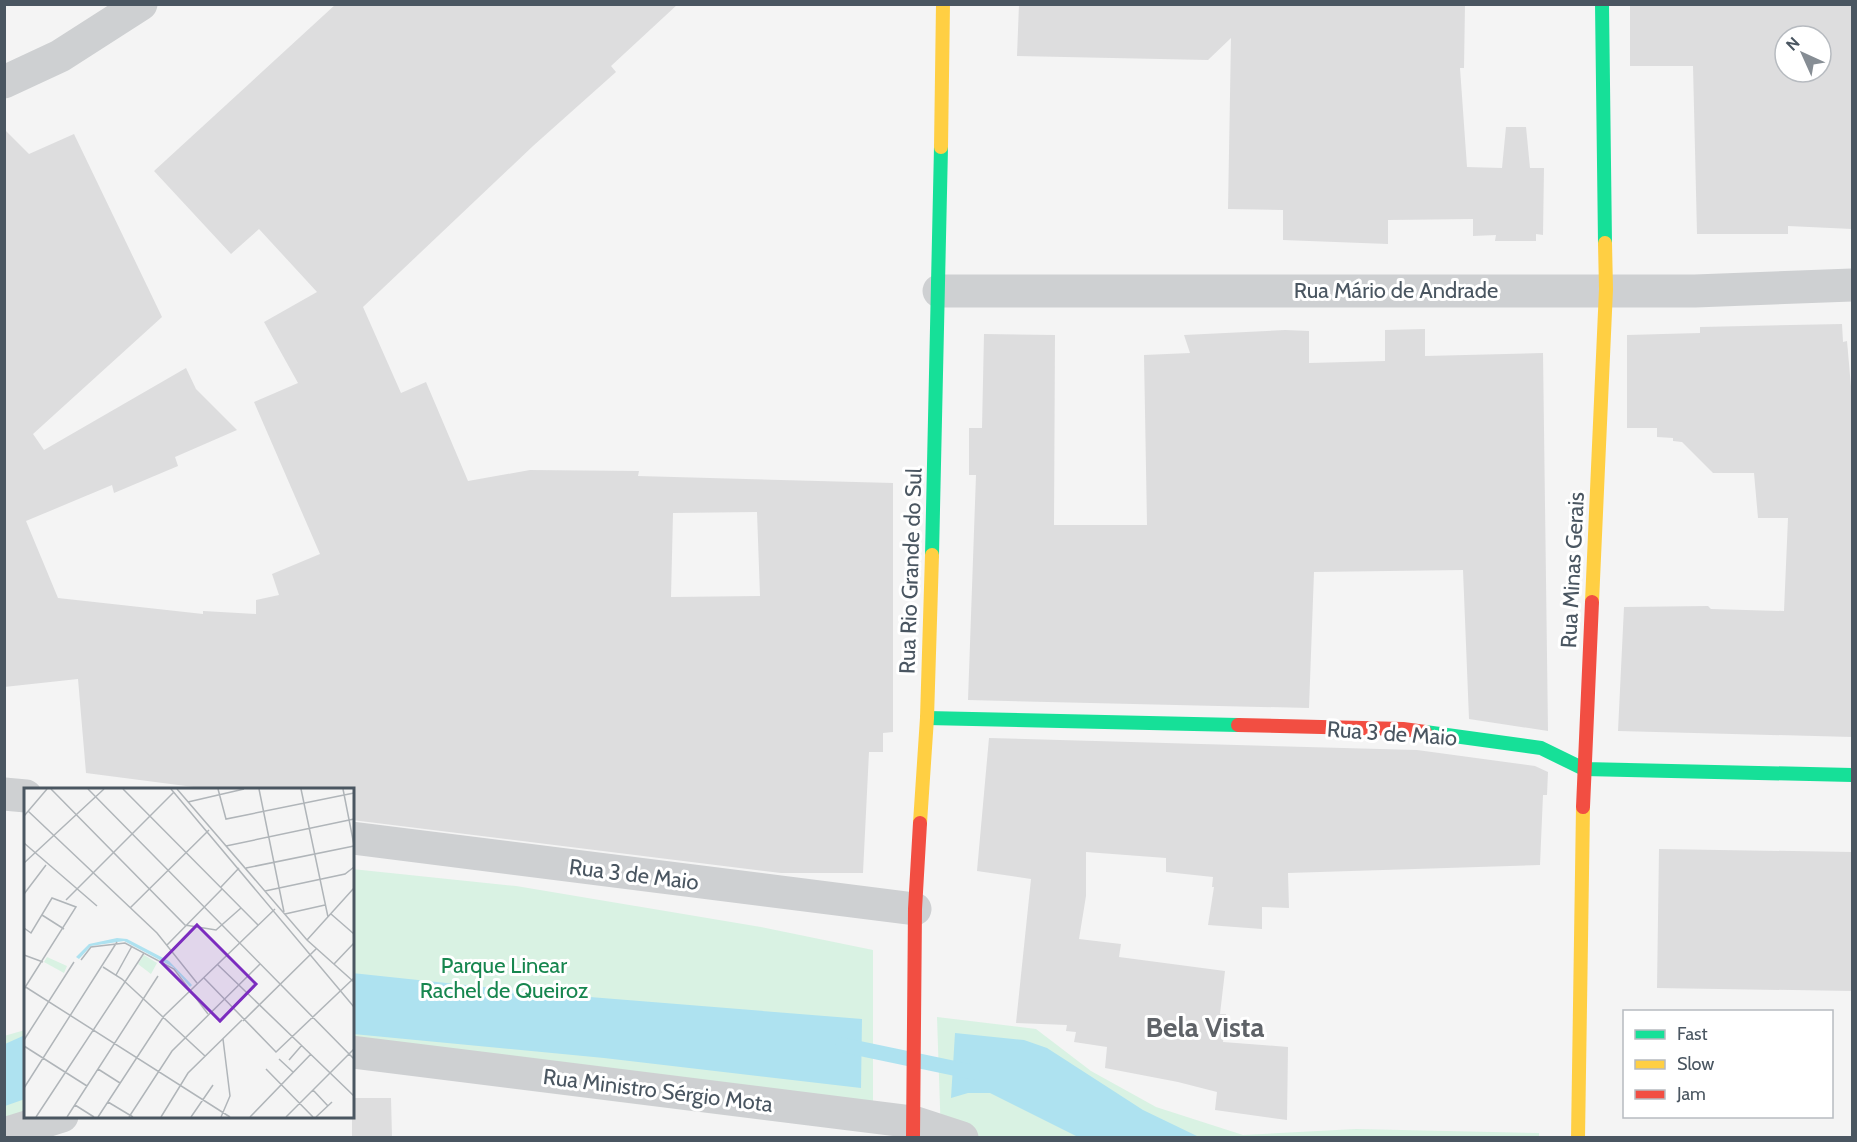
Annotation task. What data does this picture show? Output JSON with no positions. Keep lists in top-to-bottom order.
{
  "streets": {
    "street": [
      "Rua Mário de Andrade",
      "Rua Minas Gerais",
      "Rua Rio Grande do Sul",
      "Rua 3 de Maio",
      "Rua Ministro Sérgio Mota"
    ]
  },
  "crossings": [
    ["Rua Mário de Andrade", "Rua Minas Gerais"],
    ["Rua Mário de Andrade", "Rua Rio Grande do Sul"],
    ["Rua Minas Gerais", "Rua 3 de Maio"],
    ["Rua Rio Grande do Sul", "Rua 3 de Maio"],
    ["Rua Rio Grande do Sul", "Rua Ministro Sérgio Mota"]
  ],
  "districts": ["Bela Vista"],
  "parks": ["Parque Linear Rachel de Queiroz"],
  "legend": ["Fast", "Slow", "Jam"],
  "north": "top left"
}
